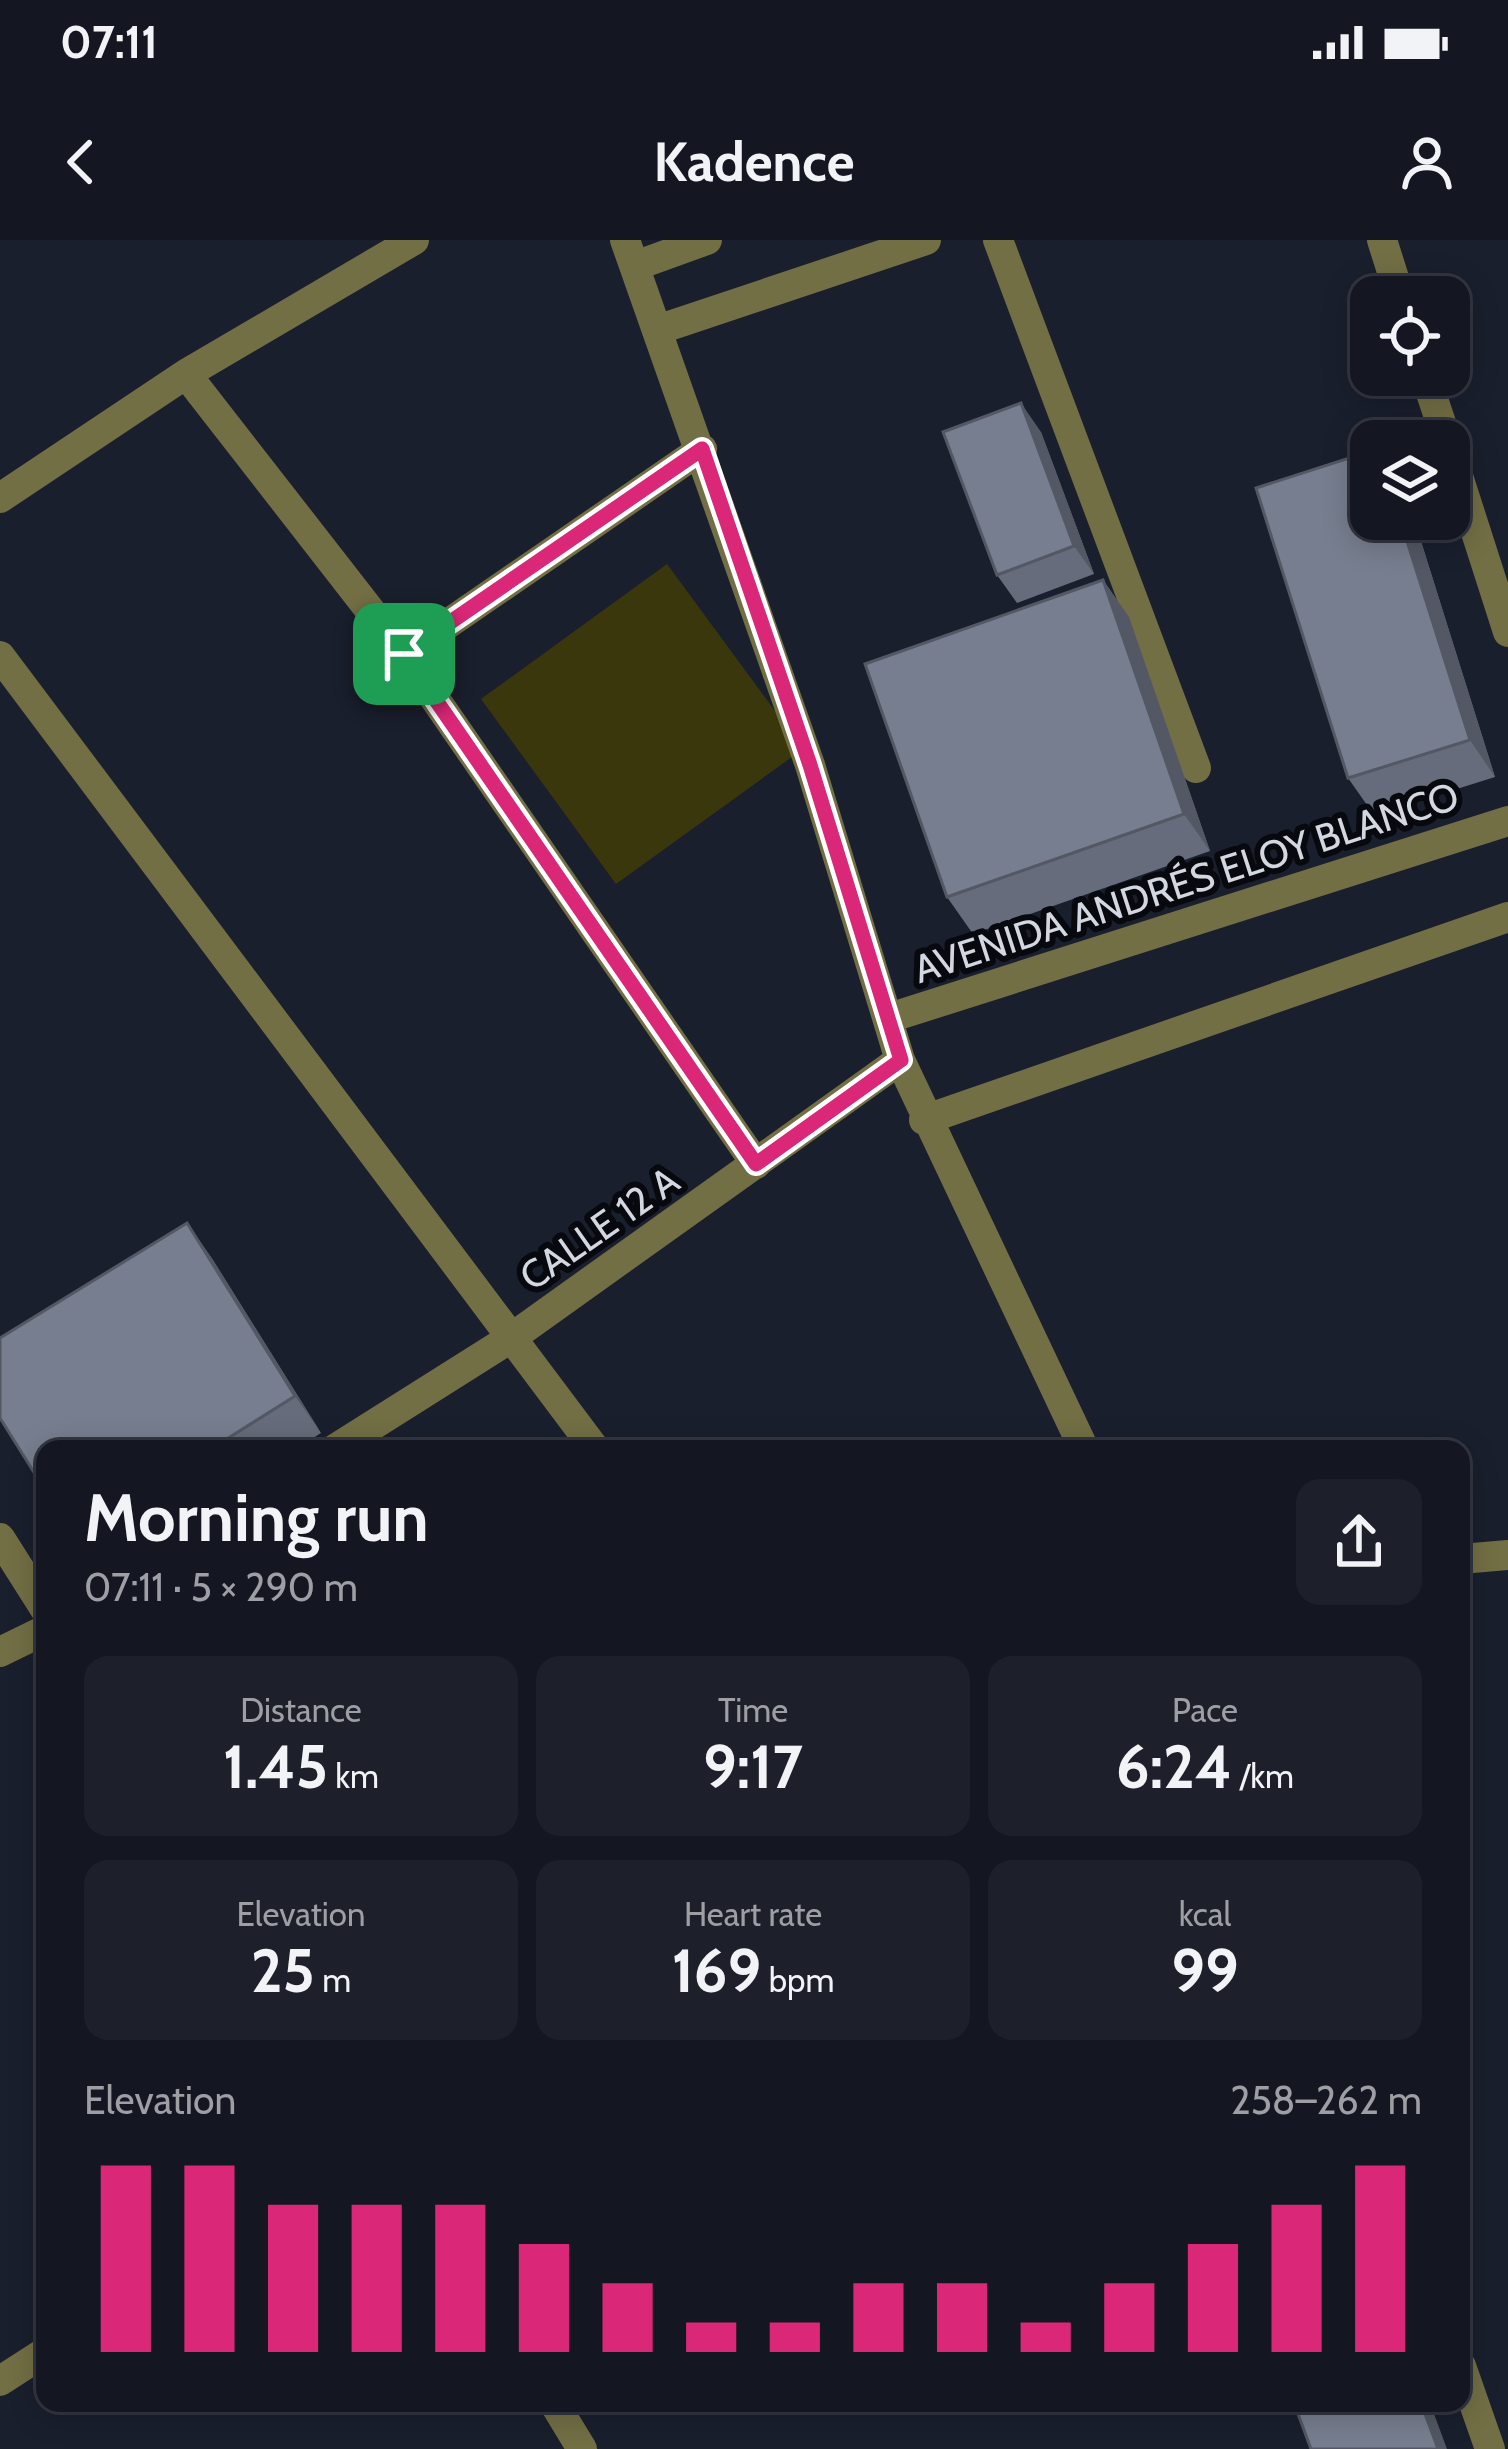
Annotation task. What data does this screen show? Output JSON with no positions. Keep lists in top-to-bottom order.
{
  "streets": {
    "street": ["AVENIDA ANDRÉS ELOY BLANCO", "CALLE 12 A"]
  },
  "page": {
    "status": "07:11",
    "header": "Kadence",
    "heading": ["Morning run", "07:11 · 5 × 290 m"],
    "stats": [
      ["Distance", "1.45 km"],
      ["Time", "9:17"],
      ["Pace", "6:24 /km"],
      ["Elevation", "25 m"],
      ["Heart rate", "169 bpm"],
      ["kcal", "99"]
    ],
    "chart": ["Elevation", "258–262 m"]
  }
}
